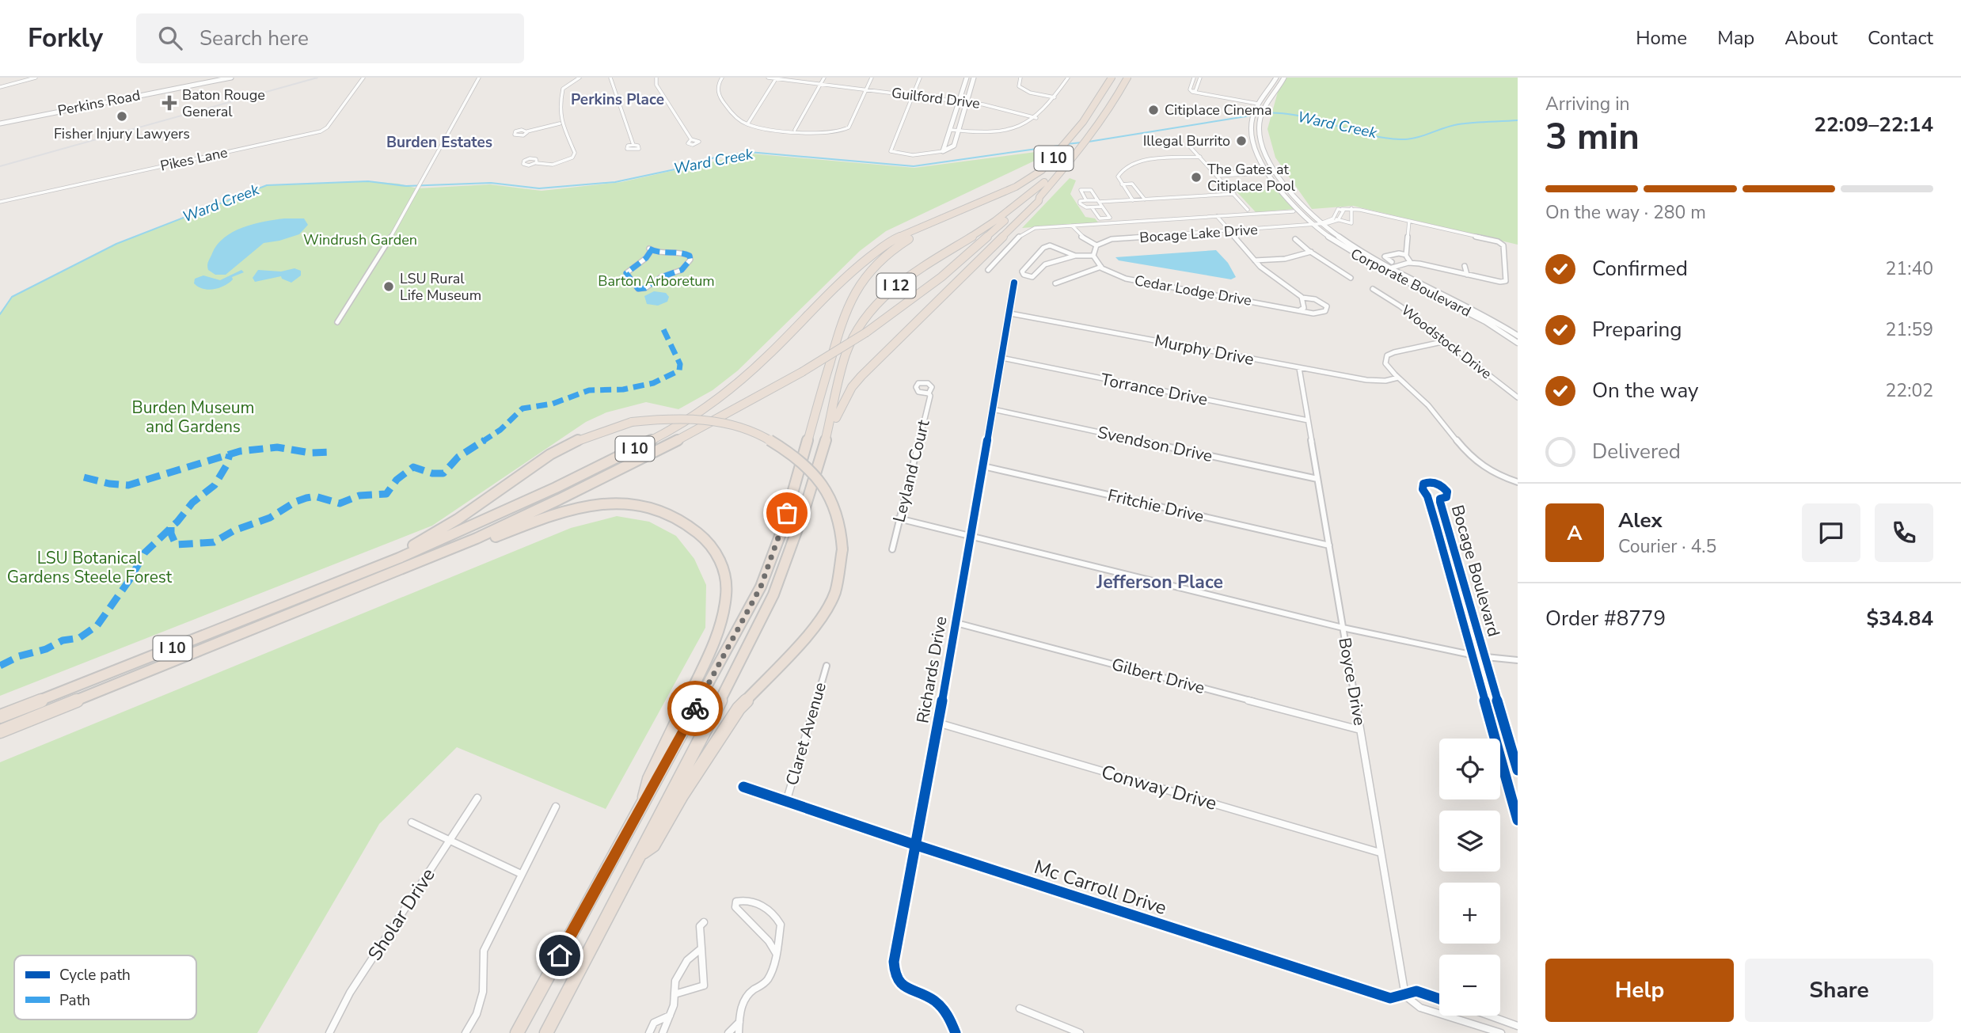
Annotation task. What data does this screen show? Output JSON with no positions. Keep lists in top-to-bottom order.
{
  "streets": {
    "highway": ["I 10", "I 12"],
    "main road": ["Perkins Road"],
    "street": [
      "Guilford Drive",
      "Pikes Lane",
      "Bocage Lake Drive",
      "Corporate Boulevard",
      "Cedar Lodge Drive",
      "Woodstock Drive",
      "Murphy Drive",
      "Torrance Drive",
      "Svendson Drive",
      "Leyland Court",
      "Fritchie Drive",
      "Bocage Boulevard",
      "Richards Drive",
      "Gilbert Drive",
      "Boyce Drive",
      "Claret Avenue",
      "Conway Drive",
      "Mc Carroll Drive",
      "Sholar Drive"
    ]
  },
  "crossings": [
    ["I 10", "I 12"],
    ["Bocage Lake Drive", "Corporate Boulevard"],
    ["Murphy Drive", "Richards Drive"],
    ["Murphy Drive", "Boyce Drive"],
    ["Torrance Drive", "Richards Drive"],
    ["Torrance Drive", "Boyce Drive"],
    ["Svendson Drive", "Richards Drive"],
    ["Svendson Drive", "Boyce Drive"],
    ["Fritchie Drive", "Richards Drive"],
    ["Fritchie Drive", "Boyce Drive"],
    ["Richards Drive", "Gilbert Drive"],
    ["Richards Drive", "Conway Drive"],
    ["Richards Drive", "Mc Carroll Drive"],
    ["Gilbert Drive", "Boyce Drive"],
    ["Boyce Drive", "Conway Drive"],
    ["Boyce Drive", "Mc Carroll Drive"],
    ["Claret Avenue", "Mc Carroll Drive"]
  ],
  "districts": ["Perkins Place", "Burden Estates", "Jefferson Place"],
  "water": ["Ward Creek"],
  "parks": [
    "Windrush Garden",
    "Barton Arboretum",
    "Burden Museum and Gardens",
    "LSU Botanical Gardens Steele Forest"
  ],
  "places": {
    "health": ["Baton Rouge General"],
    "other": [
      "Citiplace Cinema",
      "Fisher Injury Lawyers",
      "Illegal Burrito",
      "The Gates at Citiplace Pool",
      "LSU Rural Life Museum"
    ]
  },
  "legend": ["Cycle path", "Path"],
  "page": {
    "header": "Forkly",
    "search": "Search here",
    "nav": [
      "Home",
      "Map",
      "About",
      "Contact"
    ],
    "heading": ["3 min", "Arriving in", "22:09–22:14"],
    "panel": [
      "Alex",
      "Courier · 4.5",
      "Order #8779",
      "$34.84"
    ],
    "bar": "On the way · 280 m",
    "list": [
      ["Confirmed", "21:40"],
      ["Preparing", "21:59"],
      ["On the way", "22:02"],
      "Delivered"
    ],
    "round": "A",
    "map_buttons": ["+", "−"],
    "buttons": ["Help", "Share"]
  }
}
